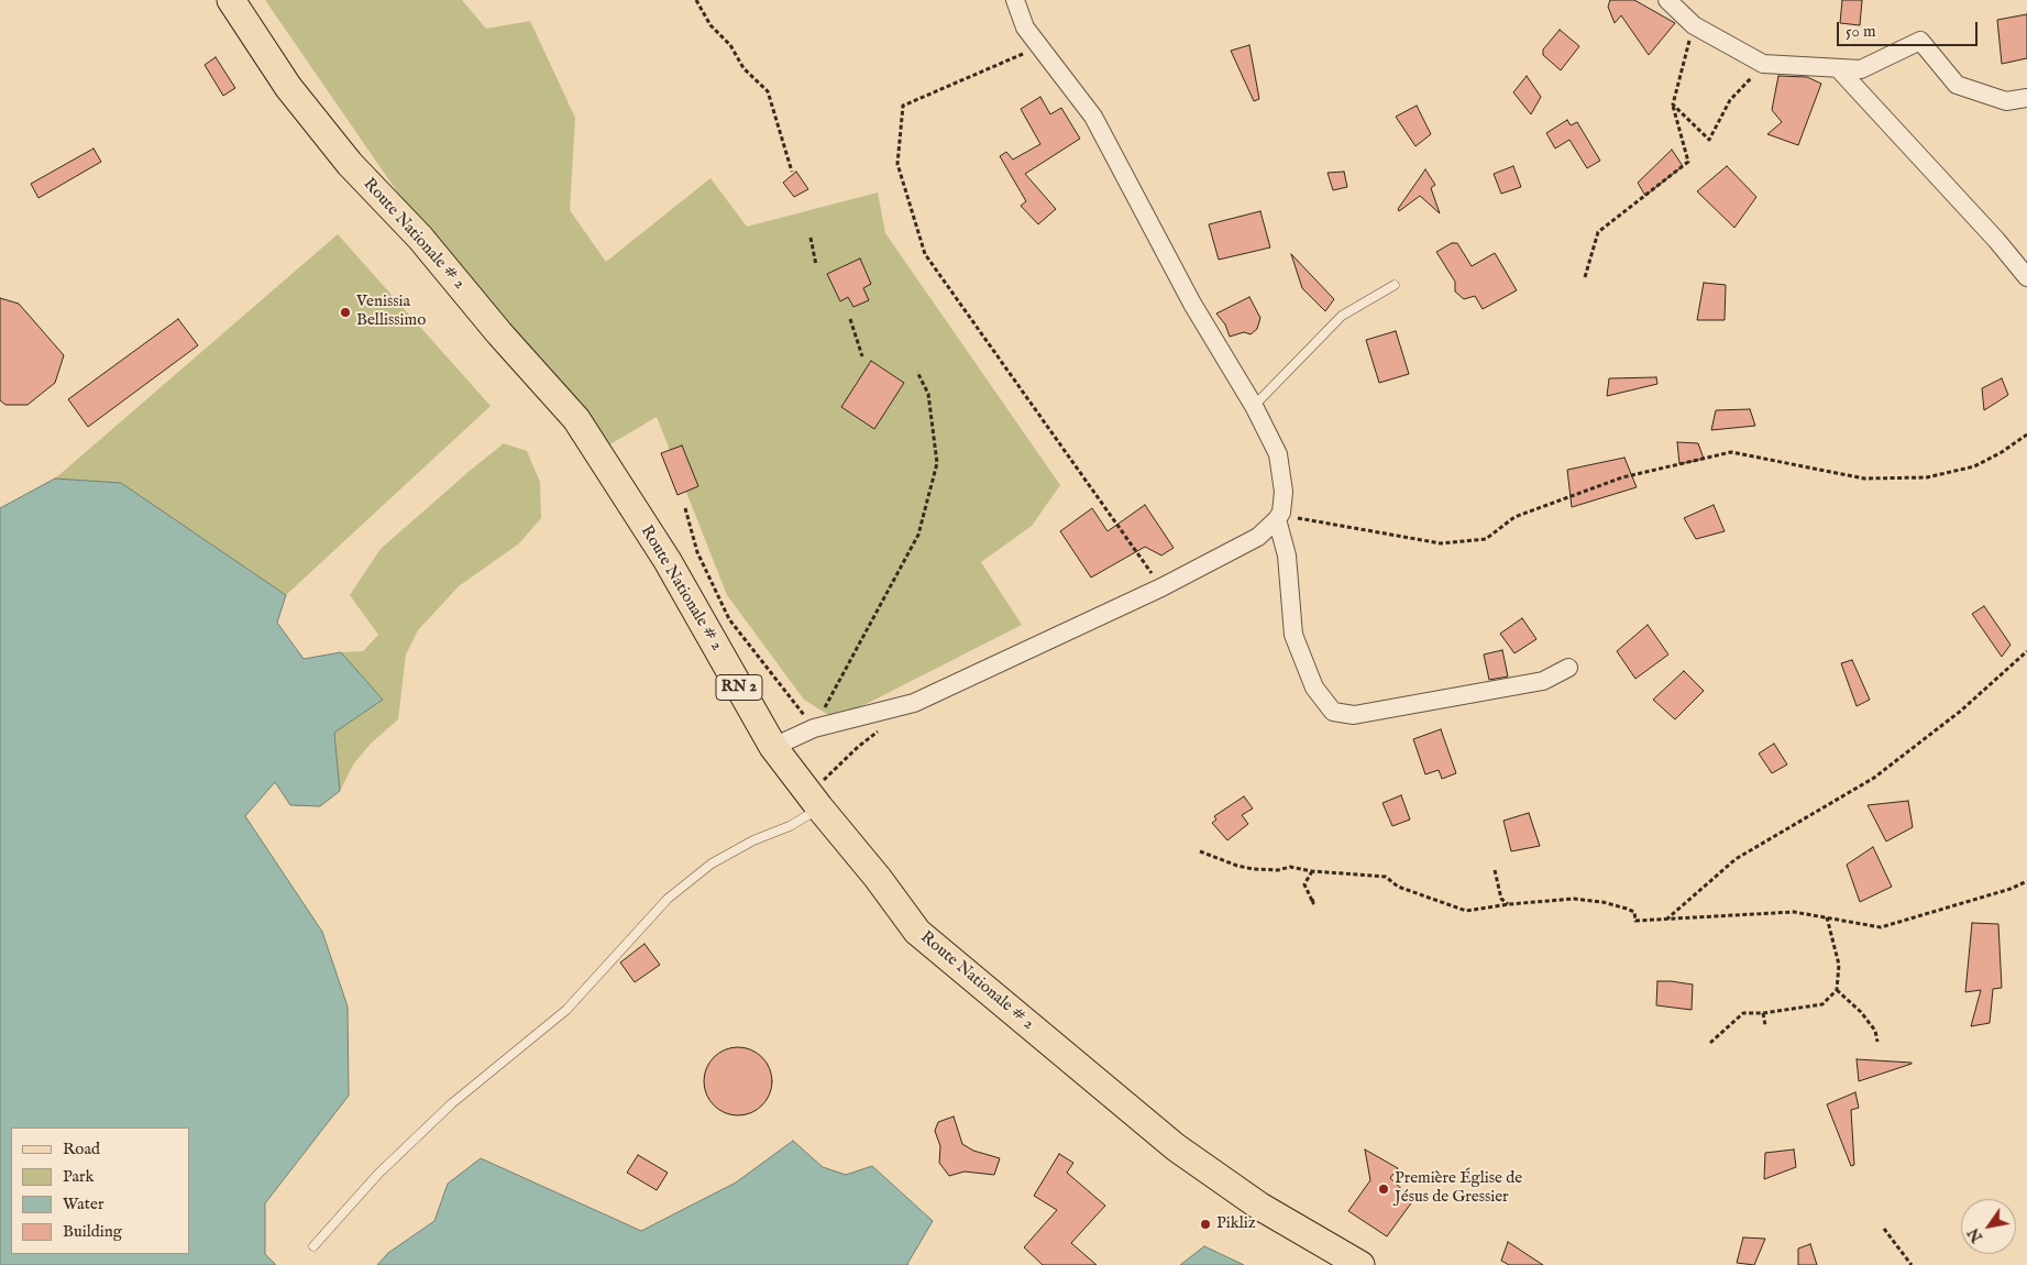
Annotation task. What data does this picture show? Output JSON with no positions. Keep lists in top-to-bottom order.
{
  "streets": {
    "main road": ["Route Nationale # 2", "RN 2"]
  },
  "places": ["Venissia Bellissimo", "Première Église de Jésus de Gressier", "Pikliz"],
  "legend": [
    "Road",
    "Park",
    "Water",
    "Building"
  ],
  "scale_bar": "50 m",
  "north": "bottom left"
}
